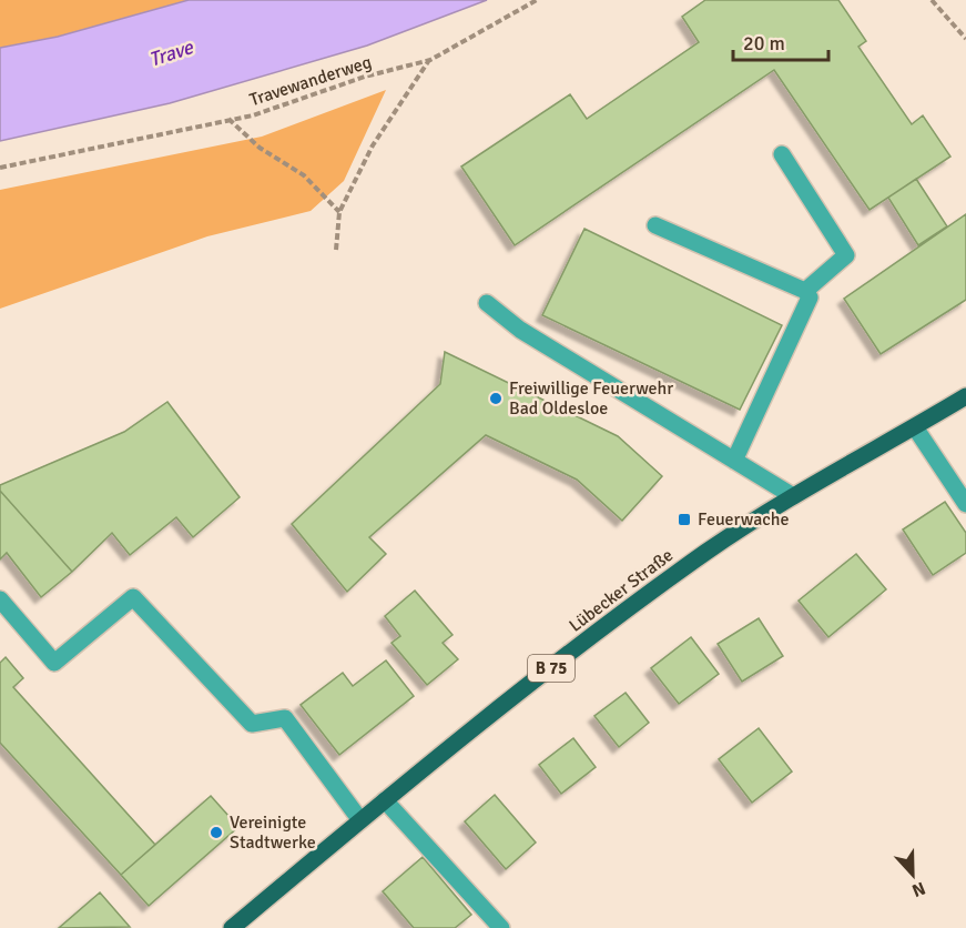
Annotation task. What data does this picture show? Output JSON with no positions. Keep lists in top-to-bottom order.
{
  "streets": {
    "main road": ["Lübecker Straße", "B 75"],
    "path": ["Travewanderweg"]
  },
  "water": ["Trave"],
  "places": {
    "other": ["Freiwillige Feuerwehr Bad Oldesloe", "Vereinigte Stadtwerke"],
    "transit": ["Feuerwache"]
  },
  "scale_bar": "20 m",
  "north": "bottom"
}
